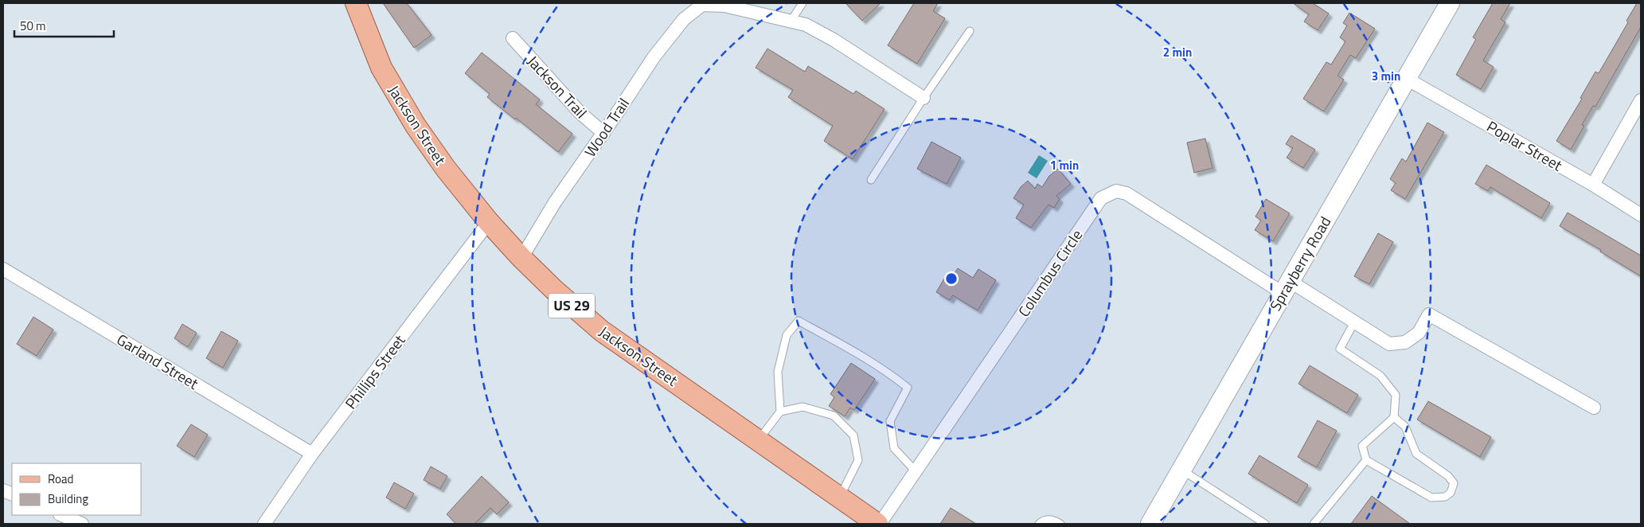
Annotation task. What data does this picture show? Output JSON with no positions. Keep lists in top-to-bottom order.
{
  "streets": {
    "main road": ["Jackson Street", "US 29"],
    "street": [
      "Jackson Trail",
      "Wood Trail",
      "Poplar Street",
      "Sprayberry Road",
      "Columbus Circle",
      "Garland Street",
      "Phillips Street"
    ]
  },
  "crossings": [
    ["Jackson Trail", "Wood Trail"],
    ["Jackson Street", "Wood Trail"],
    ["Jackson Street", "Columbus Circle"],
    ["Jackson Street", "Phillips Street"],
    ["Poplar Street", "Sprayberry Road"],
    ["Sprayberry Road", "Columbus Circle"],
    ["Garland Street", "Phillips Street"]
  ],
  "legend": ["Road", "Building"],
  "scale_bar": "50 m",
  "rings": ["2 min", "3 min", "1 min"]
}
